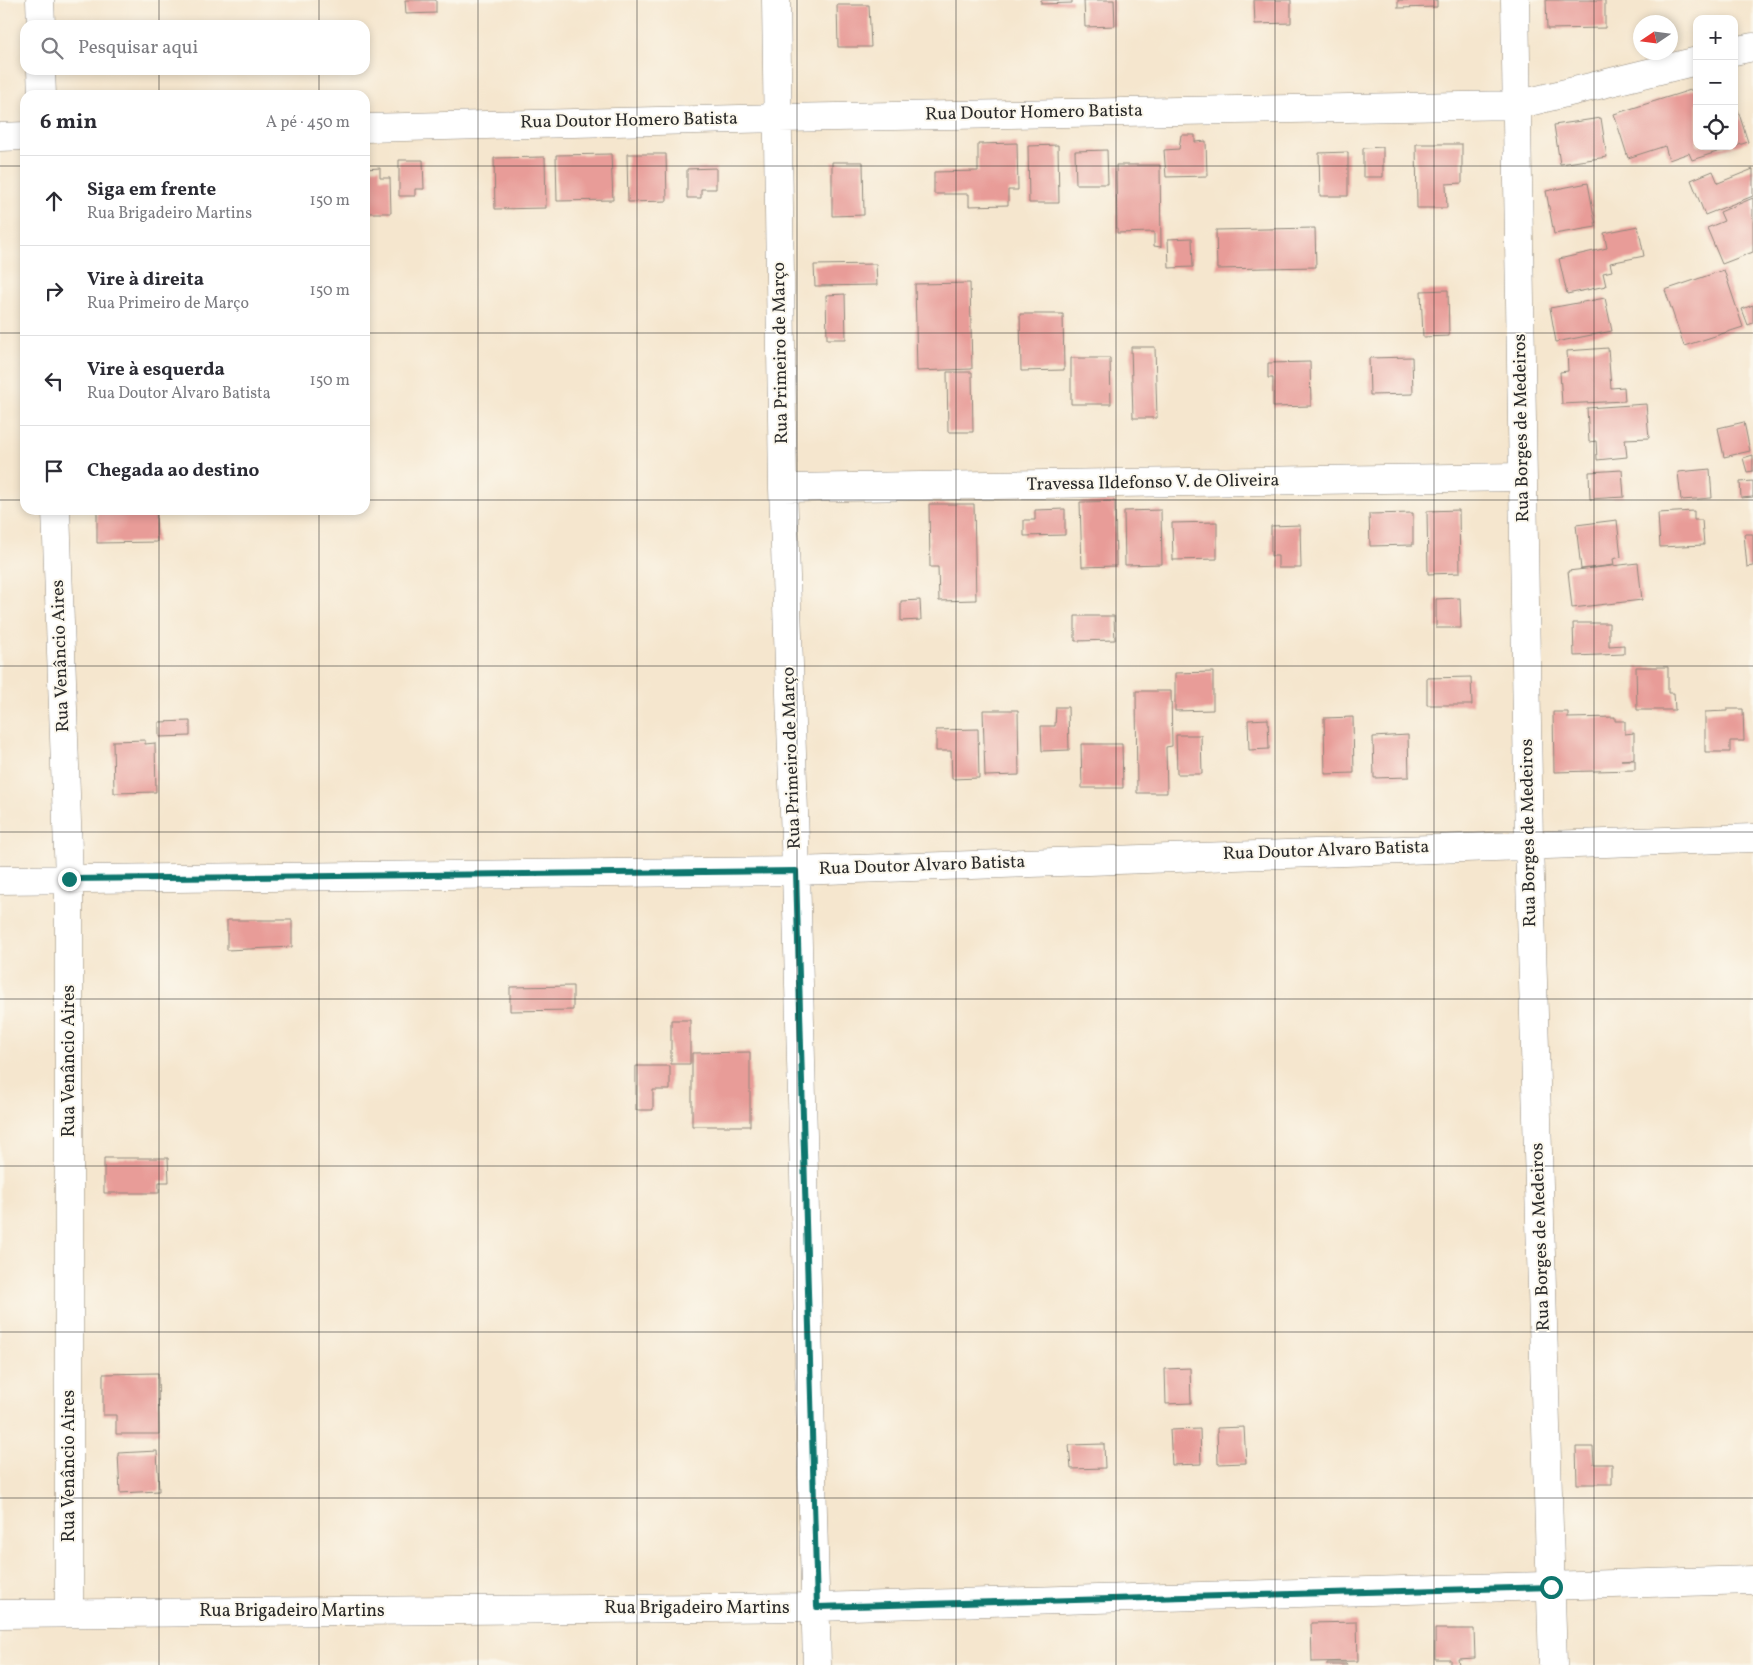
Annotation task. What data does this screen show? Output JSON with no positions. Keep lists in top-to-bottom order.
{
  "streets": {
    "street": [
      "Rua Doutor Homero Batista",
      "Rua Primeiro de Março",
      "Rua Borges de Medeiros",
      "Travessa Ildefonso V. de Oliveira",
      "Rua Venâncio Aires",
      "Rua Doutor Alvaro Batista",
      "Rua Brigadeiro Martins"
    ]
  },
  "crossings": [
    ["Rua Doutor Homero Batista", "Rua Primeiro de Março"],
    ["Rua Doutor Homero Batista", "Rua Borges de Medeiros"],
    ["Rua Primeiro de Março", "Travessa Ildefonso V. de Oliveira"],
    ["Rua Primeiro de Março", "Rua Doutor Alvaro Batista"],
    ["Rua Primeiro de Março", "Rua Brigadeiro Martins"],
    ["Rua Borges de Medeiros", "Travessa Ildefonso V. de Oliveira"],
    ["Rua Borges de Medeiros", "Rua Doutor Alvaro Batista"],
    ["Rua Borges de Medeiros", "Rua Brigadeiro Martins"],
    ["Rua Venâncio Aires", "Rua Doutor Alvaro Batista"],
    ["Rua Venâncio Aires", "Rua Brigadeiro Martins"]
  ],
  "north": "left",
  "page": {
    "map_buttons": ["+", "−"],
    "search": "Pesquisar aqui",
    "heading": ["6 min", "A pé · 450 m"],
    "list": [
      ["Siga em frente", "Rua Brigadeiro Martins", "150 m"],
      ["Vire à direita", "Rua Primeiro de Março", "150 m"],
      ["Vire à esquerda", "Rua Doutor Alvaro Batista", "150 m"],
      "Chegada ao destino"
    ]
  }
}
